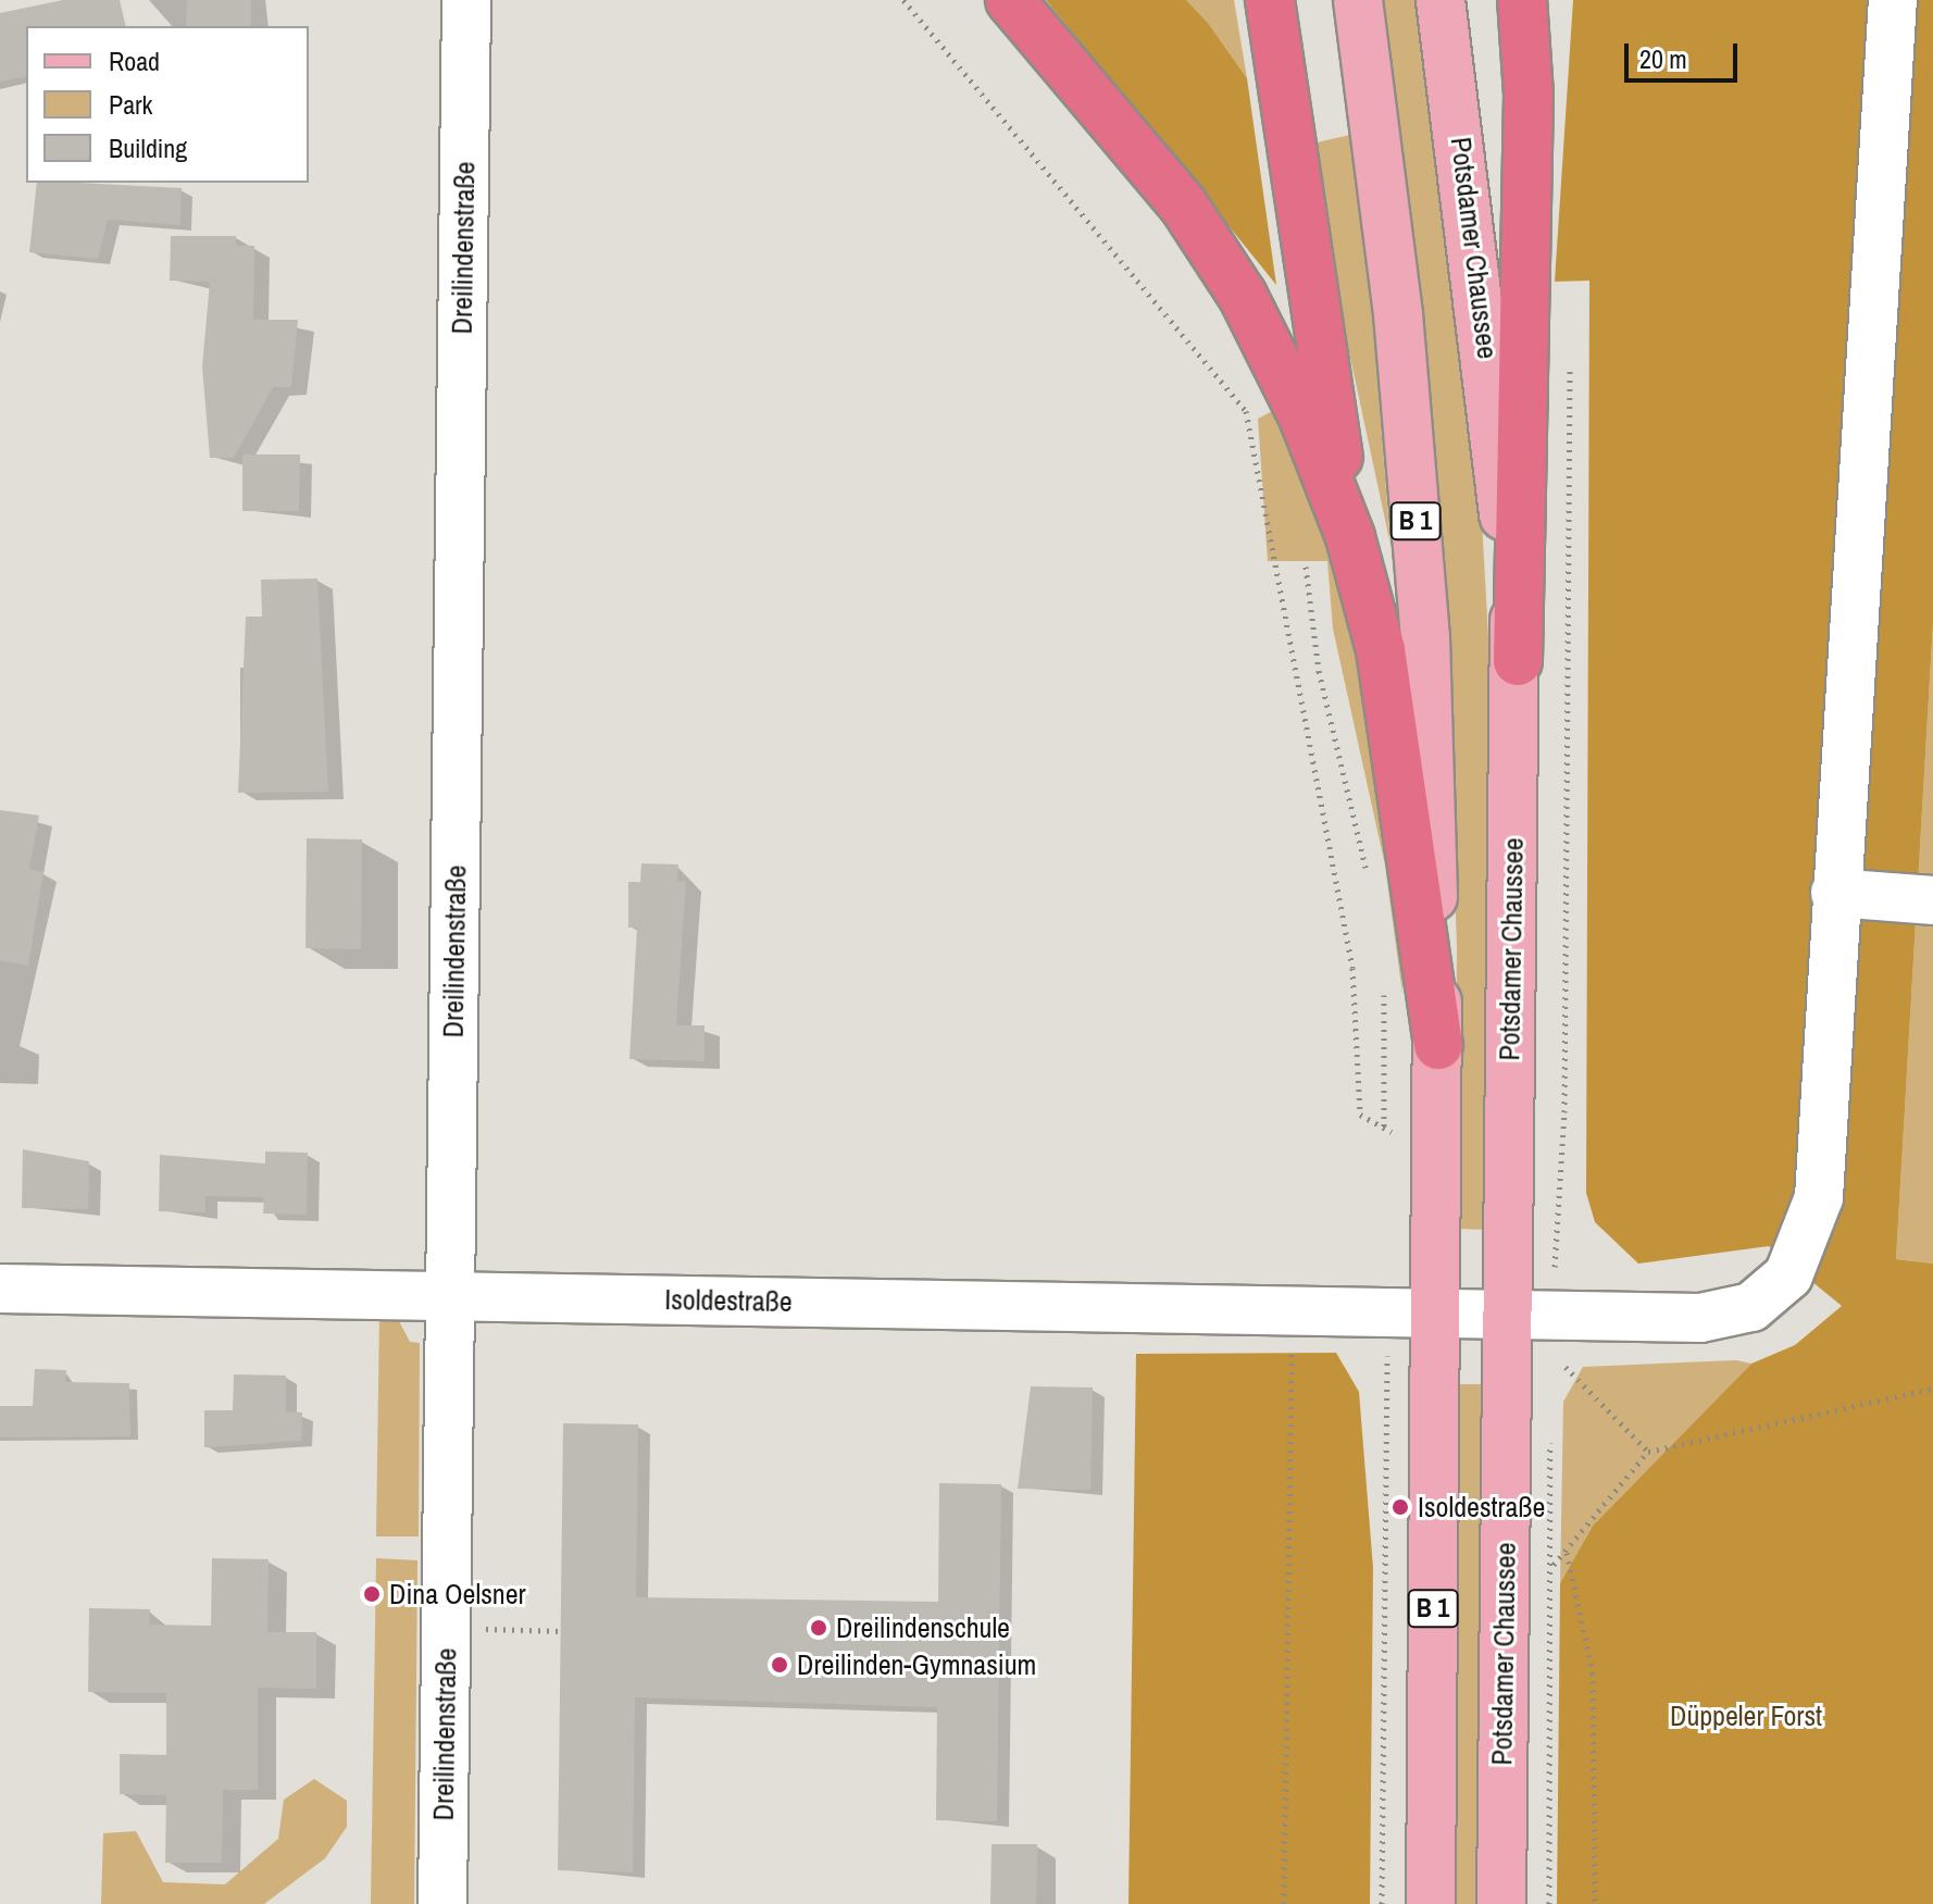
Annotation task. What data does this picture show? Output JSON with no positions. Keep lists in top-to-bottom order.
{
  "streets": {
    "main road": ["Potsdamer Chaussee", "B 1"],
    "street": ["Dreilindenstraße", "Isoldestraße"]
  },
  "crossings": [
    ["Dreilindenstraße", "Isoldestraße"],
    ["Potsdamer Chaussee", "Isoldestraße"],
    ["B 1", "Isoldestraße"]
  ],
  "parks": ["Düppeler Forst"],
  "places": [
    "Isoldestraße",
    "Dina Oelsner",
    "Dreilindenschule",
    "Dreilinden-Gymnasium"
  ],
  "legend": ["Road", "Park", "Building"],
  "scale_bar": "20 m"
}
